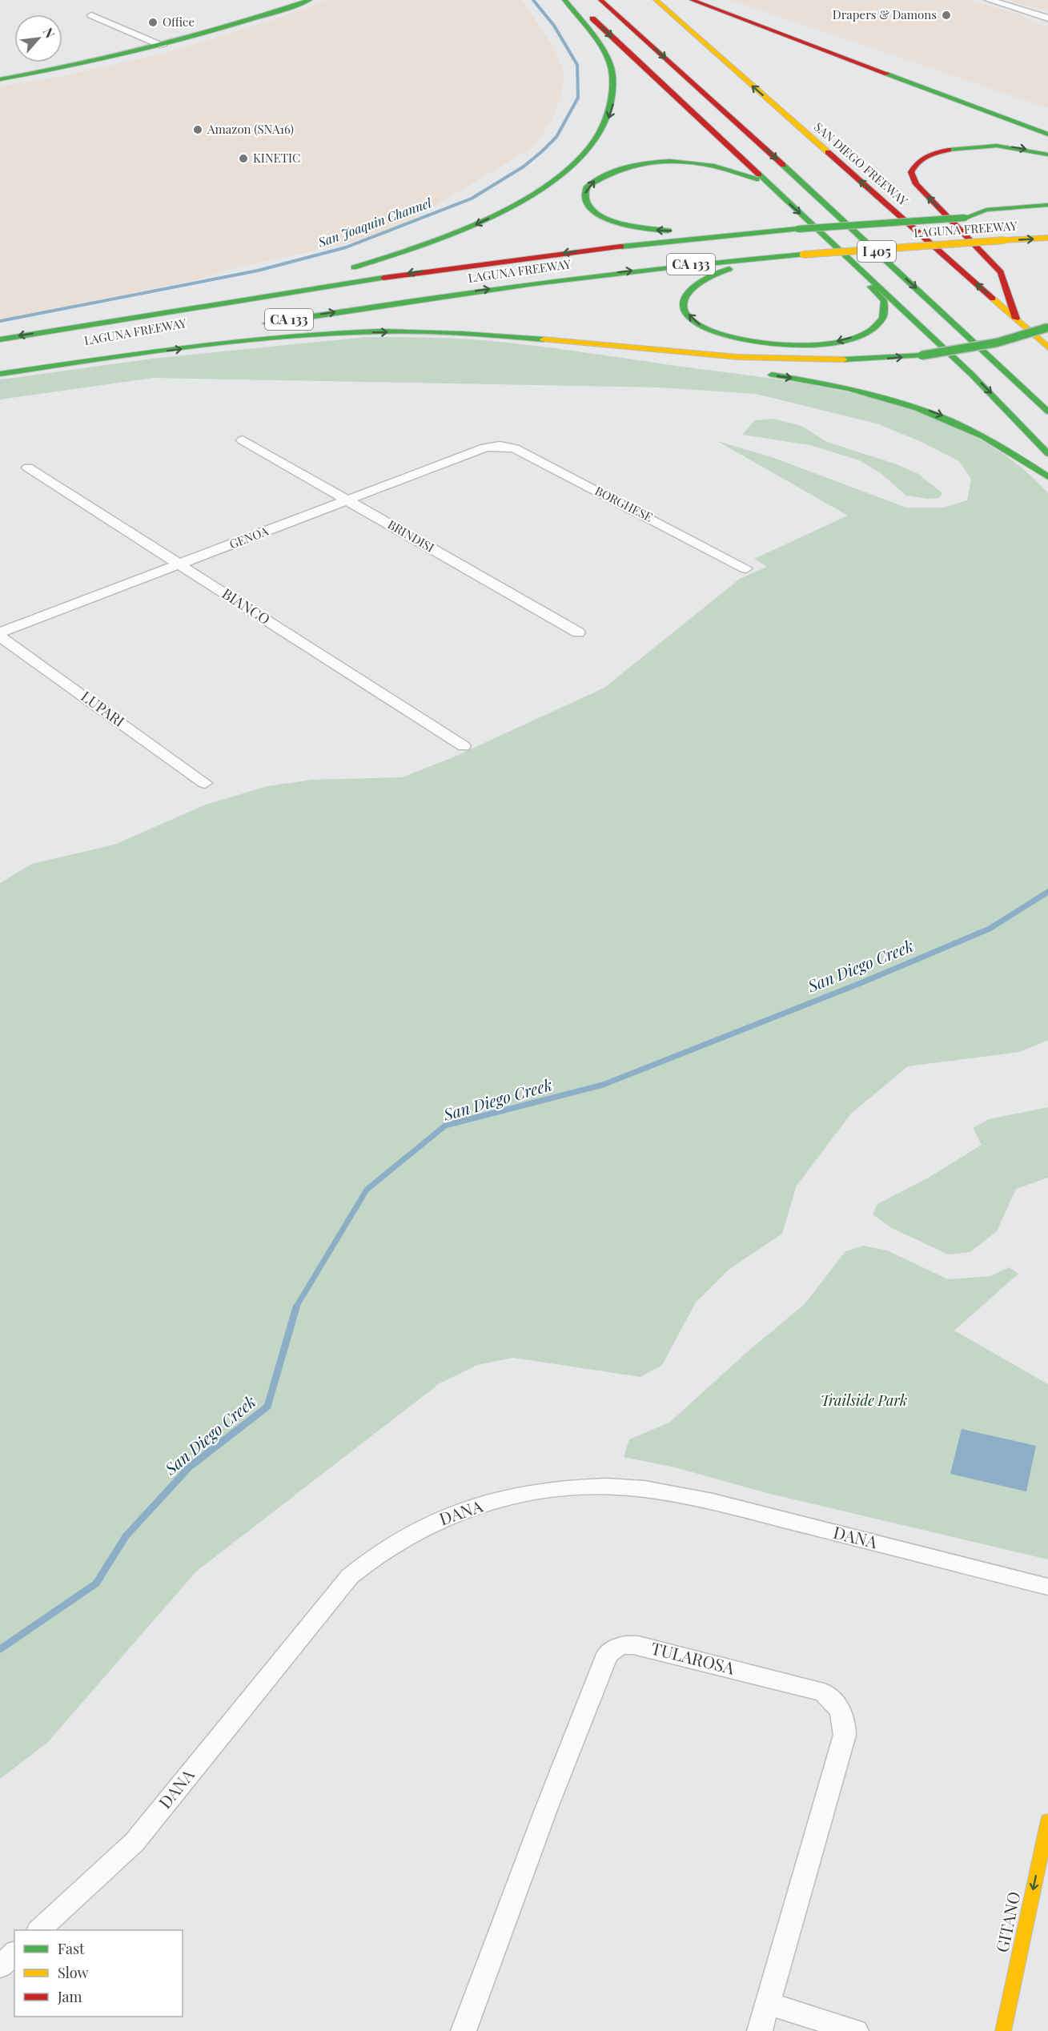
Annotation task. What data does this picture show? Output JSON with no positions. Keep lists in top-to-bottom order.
{
  "streets": {
    "main road": [
      "SAN DIEGO FREEWAY",
      "LAGUNA FREEWAY",
      "I 405",
      "CA 133",
      "GITANO"
    ],
    "street": [
      "BORGHESE",
      "BRINDISI",
      "GENOA",
      "BIANCO",
      "LUPARI",
      "DANA",
      "TULAROSA"
    ]
  },
  "crossings": [
    ["BORGHESE", "GENOA"],
    ["BRINDISI", "GENOA"],
    ["GENOA", "BIANCO"],
    ["GENOA", "LUPARI"]
  ],
  "one_way": ["GITANO"],
  "water": ["San Joaquin Channel", "San Diego Creek"],
  "parks": ["Trailside Park"],
  "places": [
    "Drapers & Damons",
    "Office",
    "Amazon (SNA16)",
    "KINETIC"
  ],
  "legend": ["Fast", "Slow", "Jam"],
  "north": "top right"
}
